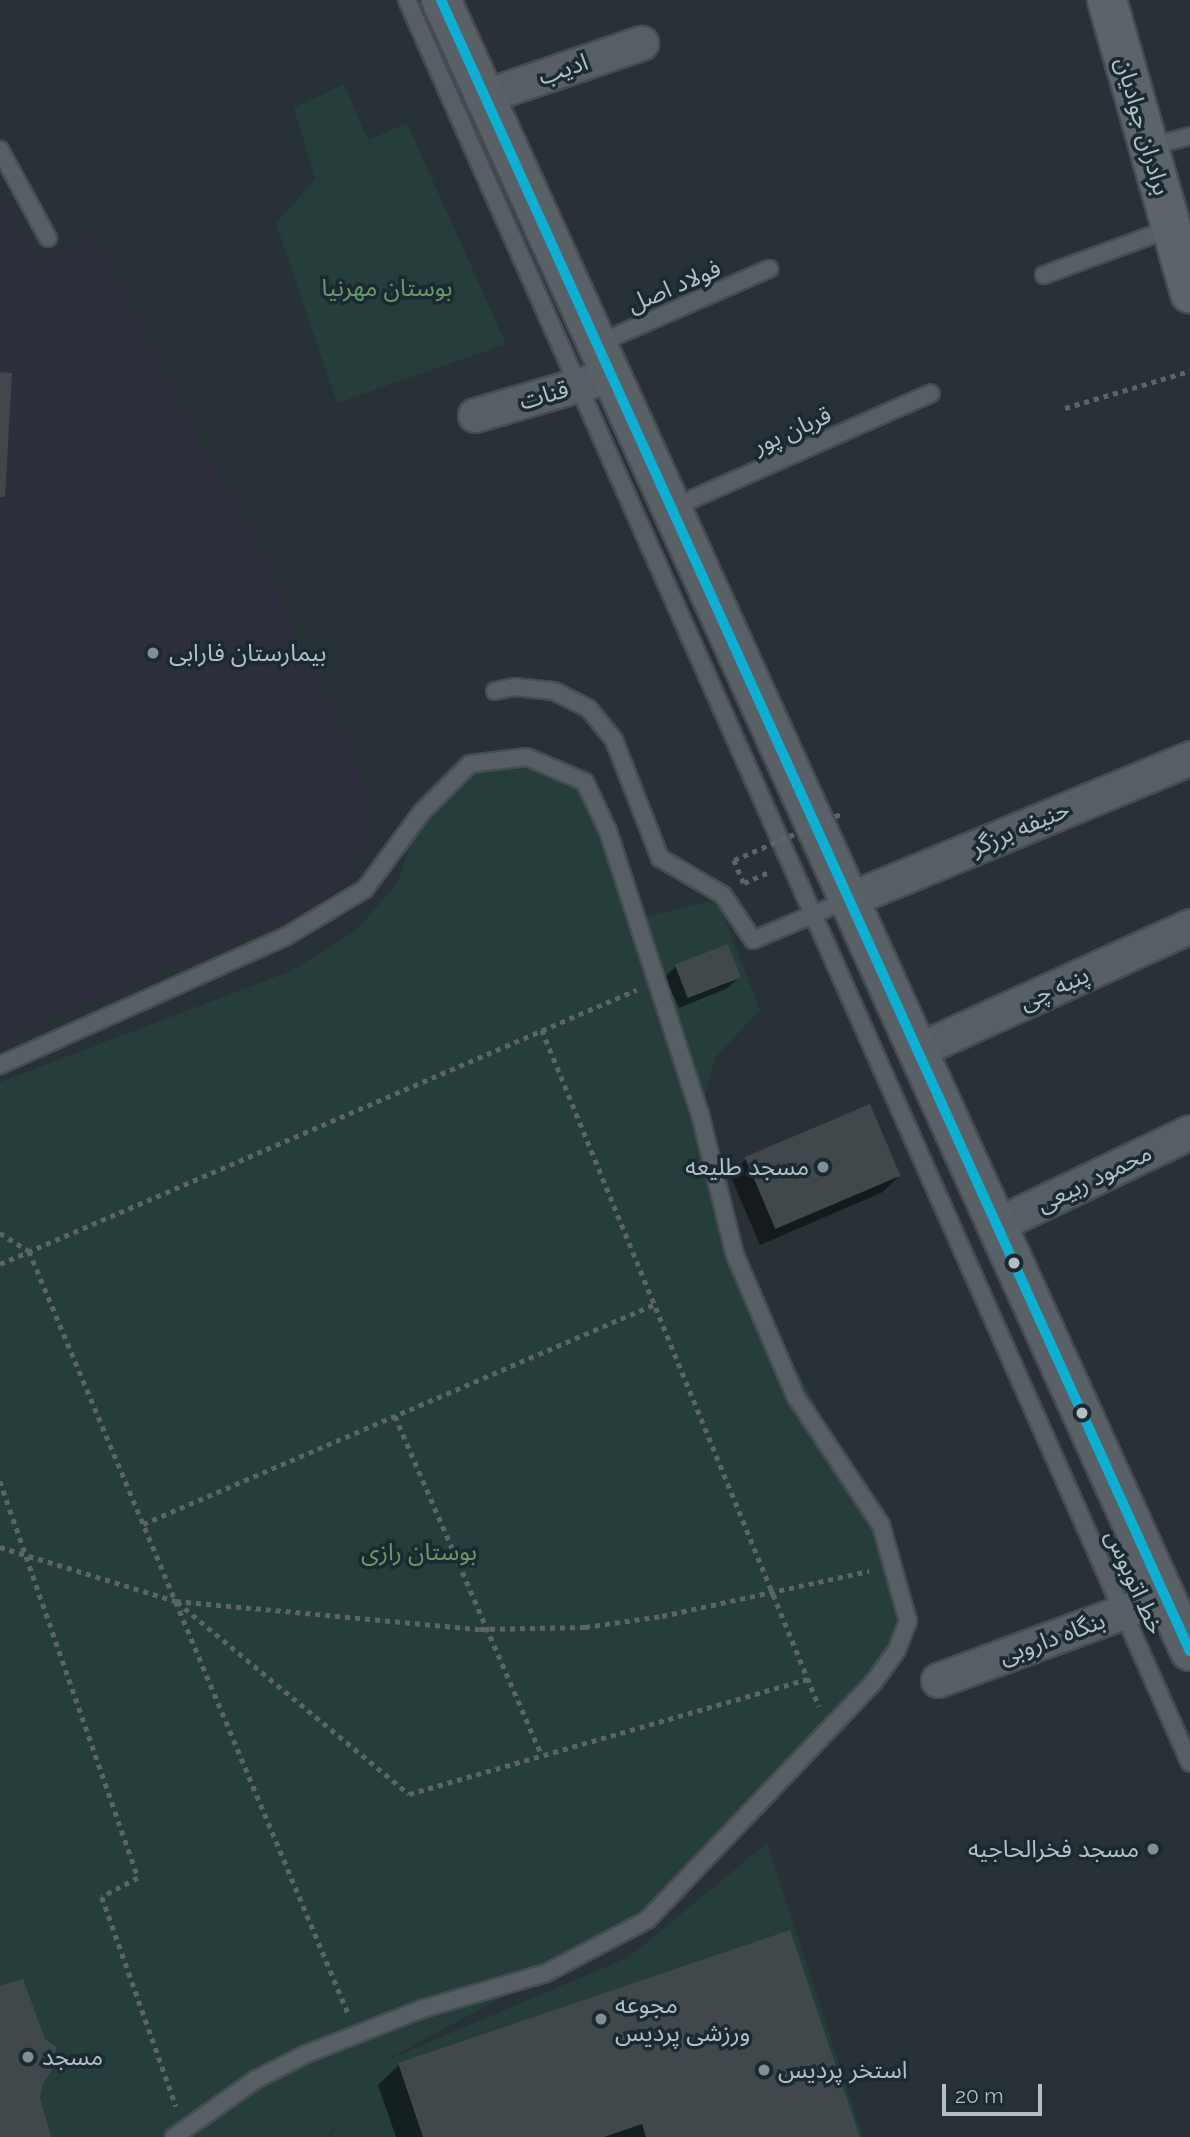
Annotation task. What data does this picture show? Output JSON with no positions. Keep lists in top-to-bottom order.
{
  "streets": {
    "street": [
      "ادیب",
      "برادران جوادیان",
      "قنات",
      "حنیفه برزگر",
      "پنبه چی",
      "محمود ربیعی",
      "بنگاه داروبی"
    ],
    "lane": ["فولاد اصل", "قربان پور", "خط اتوبوس"]
  },
  "crossings": [
    ["فولاد اصل", "قنات"]
  ],
  "parks": ["بوستان مهرنیا", "بوستان رازی"],
  "places": [
    "بیمارستان فارابی",
    "مسجد طلیعه",
    "مسجد فخرالحاجیه",
    "مجوعه ورزشی پردیس",
    "مسجد",
    "استخر پردیس"
  ],
  "scale_bar": "20 m"
}
